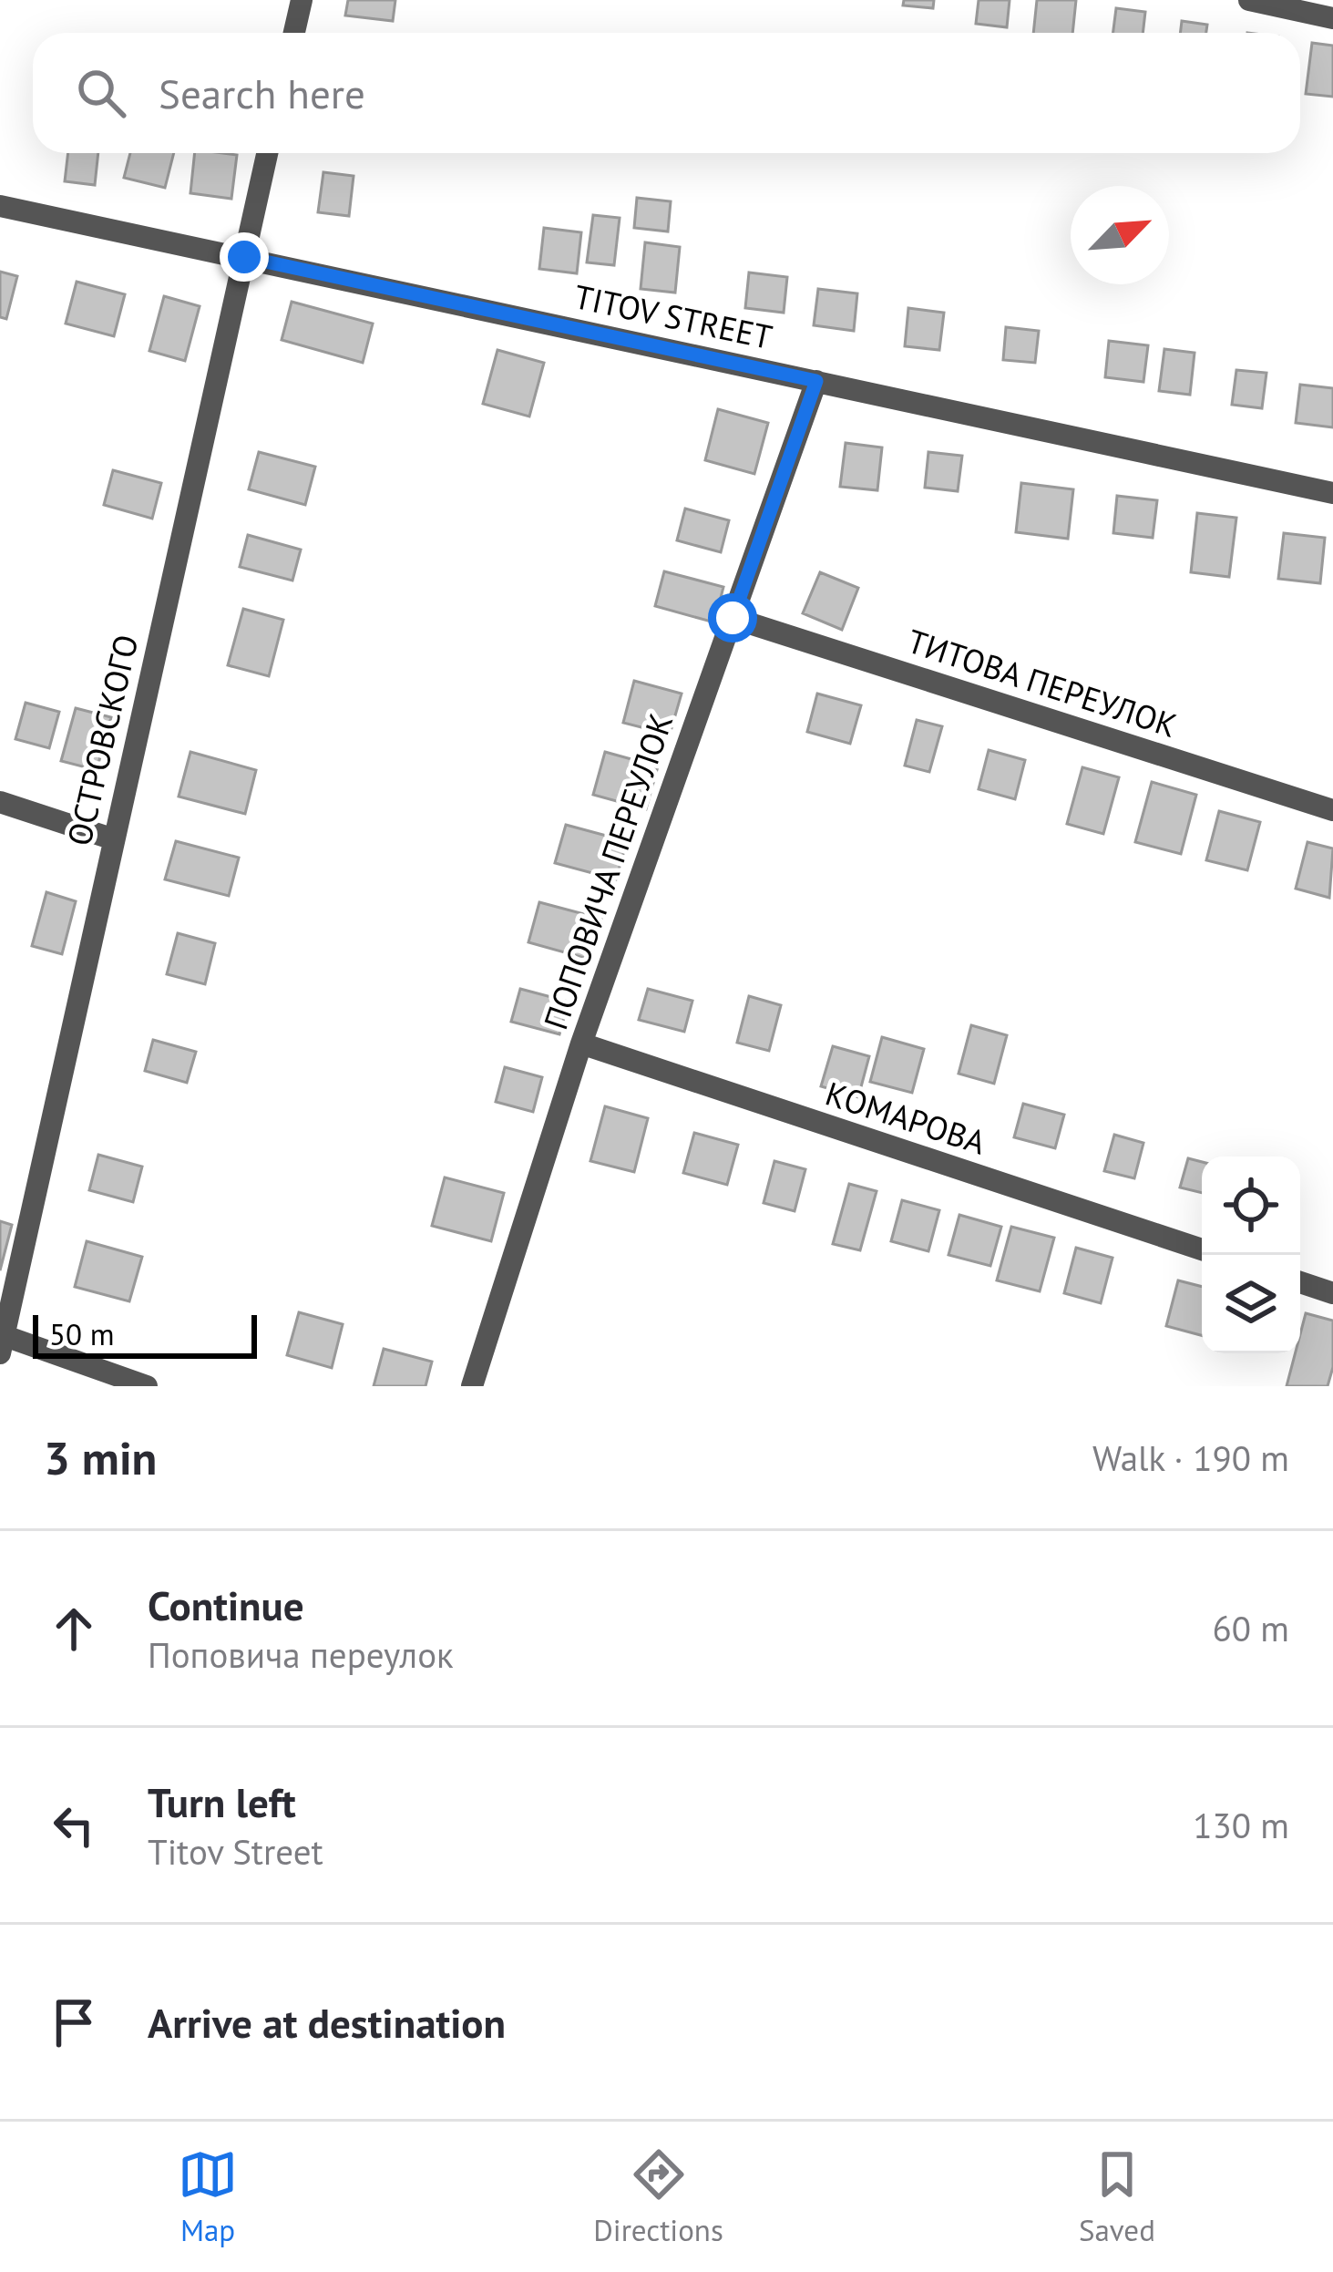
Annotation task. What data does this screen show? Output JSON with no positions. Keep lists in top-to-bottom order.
{
  "streets": {
    "street": [
      "TITOV STREET",
      "ТИТОВА ПЕРЕУЛОК",
      "ОСТРОВСКОГО",
      "ПОПОВИЧА ПЕРЕУЛОК",
      "КОМАРОВА"
    ]
  },
  "crossings": [
    ["TITOV STREET", "ОСТРОВСКОГО"],
    ["TITOV STREET", "ПОПОВИЧА ПЕРЕУЛОК"],
    ["ТИТОВА ПЕРЕУЛОК", "ПОПОВИЧА ПЕРЕУЛОК"],
    ["ПОПОВИЧА ПЕРЕУЛОК", "КОМАРОВА"]
  ],
  "scale_bar": "50 m",
  "north": "top right",
  "page": {
    "search": "Search here",
    "scale": "50 m",
    "heading": ["3 min", "Walk · 190 m"],
    "list": [
      ["Continue", "Поповича переулок", "60 m"],
      ["Turn left", "Titov Street", "130 m"],
      "Arrive at destination"
    ],
    "nav": ["Map", "Directions", "Saved"]
  }
}
